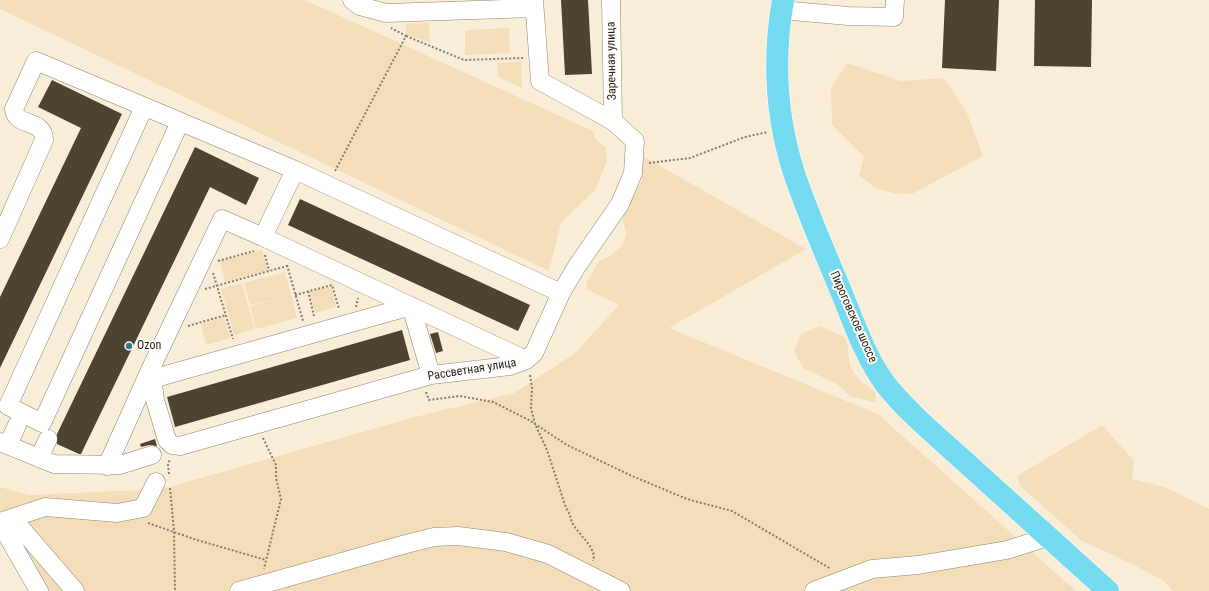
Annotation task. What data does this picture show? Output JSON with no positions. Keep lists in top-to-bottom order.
{
  "streets": {
    "main road": ["Пироговское шоссе"],
    "street": ["Заречная улица", "Рассветная улица"]
  },
  "crossings": [
    ["Заречная улица", "Рассветная улица"]
  ],
  "places": ["Ozon"]
}
